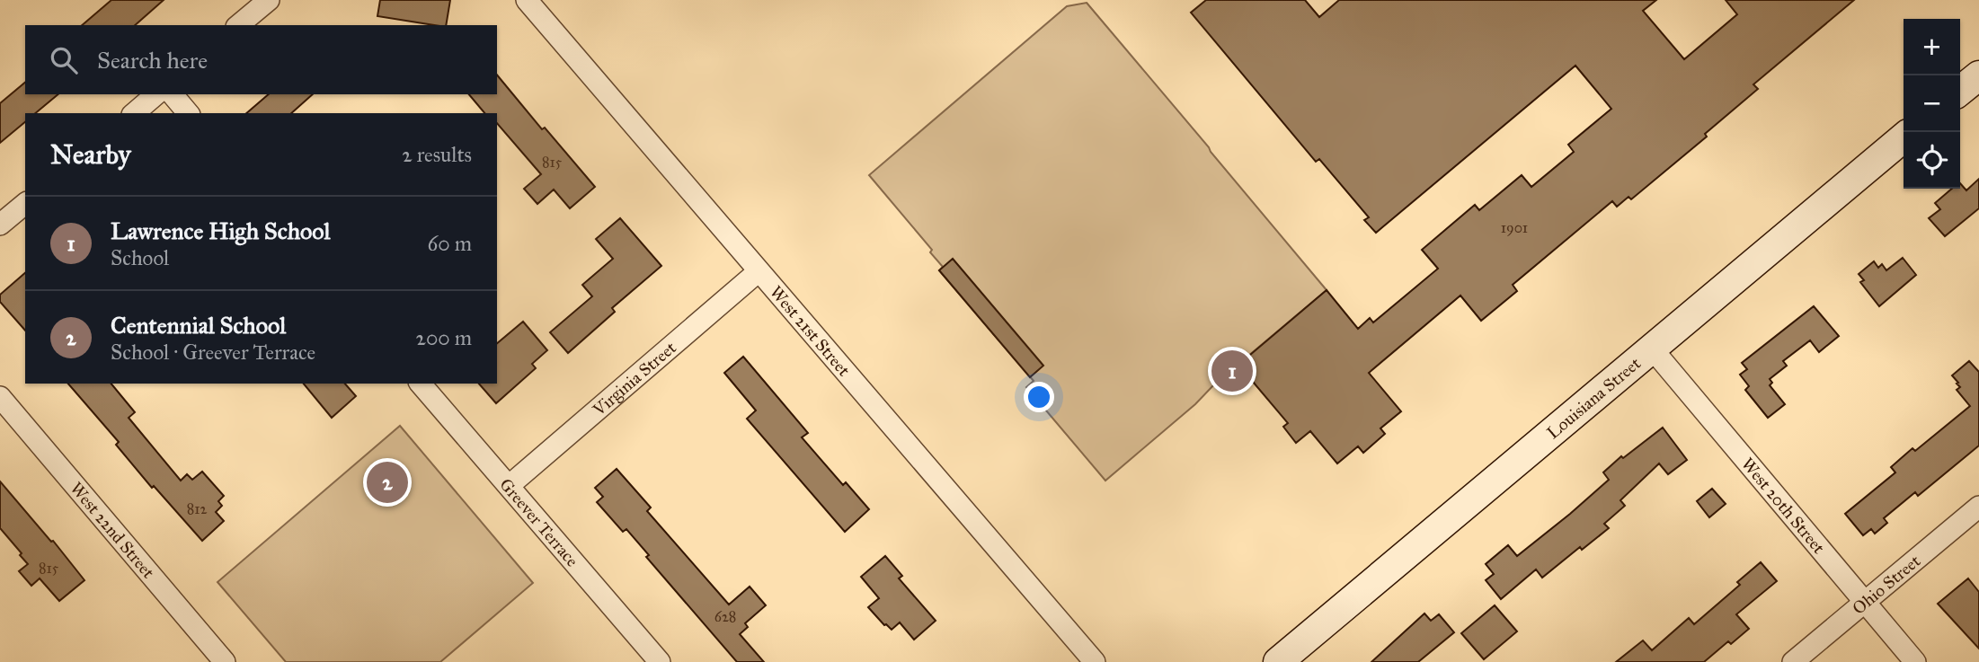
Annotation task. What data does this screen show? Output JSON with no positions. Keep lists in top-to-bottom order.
{
  "streets": {
    "main road": ["Louisiana Street"],
    "street": [
      "West 21st Street",
      "Virginia Street",
      "West 20th Street",
      "Greever Terrace",
      "West 22nd Street",
      "Ohio Street"
    ]
  },
  "crossings": [
    ["West 21st Street", "Virginia Street"],
    ["Virginia Street", "Greever Terrace"],
    ["Louisiana Street", "West 20th Street"],
    ["West 20th Street", "Ohio Street"]
  ],
  "house_numbers": [
    "815",
    "1901",
    "812",
    "815",
    "628"
  ],
  "page": {
    "map_buttons": ["+", "−"],
    "search": "Search here",
    "heading": ["Nearby", "2 results"],
    "list": [
      {
        "mark": "1",
        "name": "Lawrence High School",
        "note": "School",
        "value": "60 m"
      },
      {
        "mark": "2",
        "name": "Centennial School",
        "note": "School · Greever Terrace",
        "value": "200 m"
      }
    ],
    "pins": ["1", "2"]
  }
}
